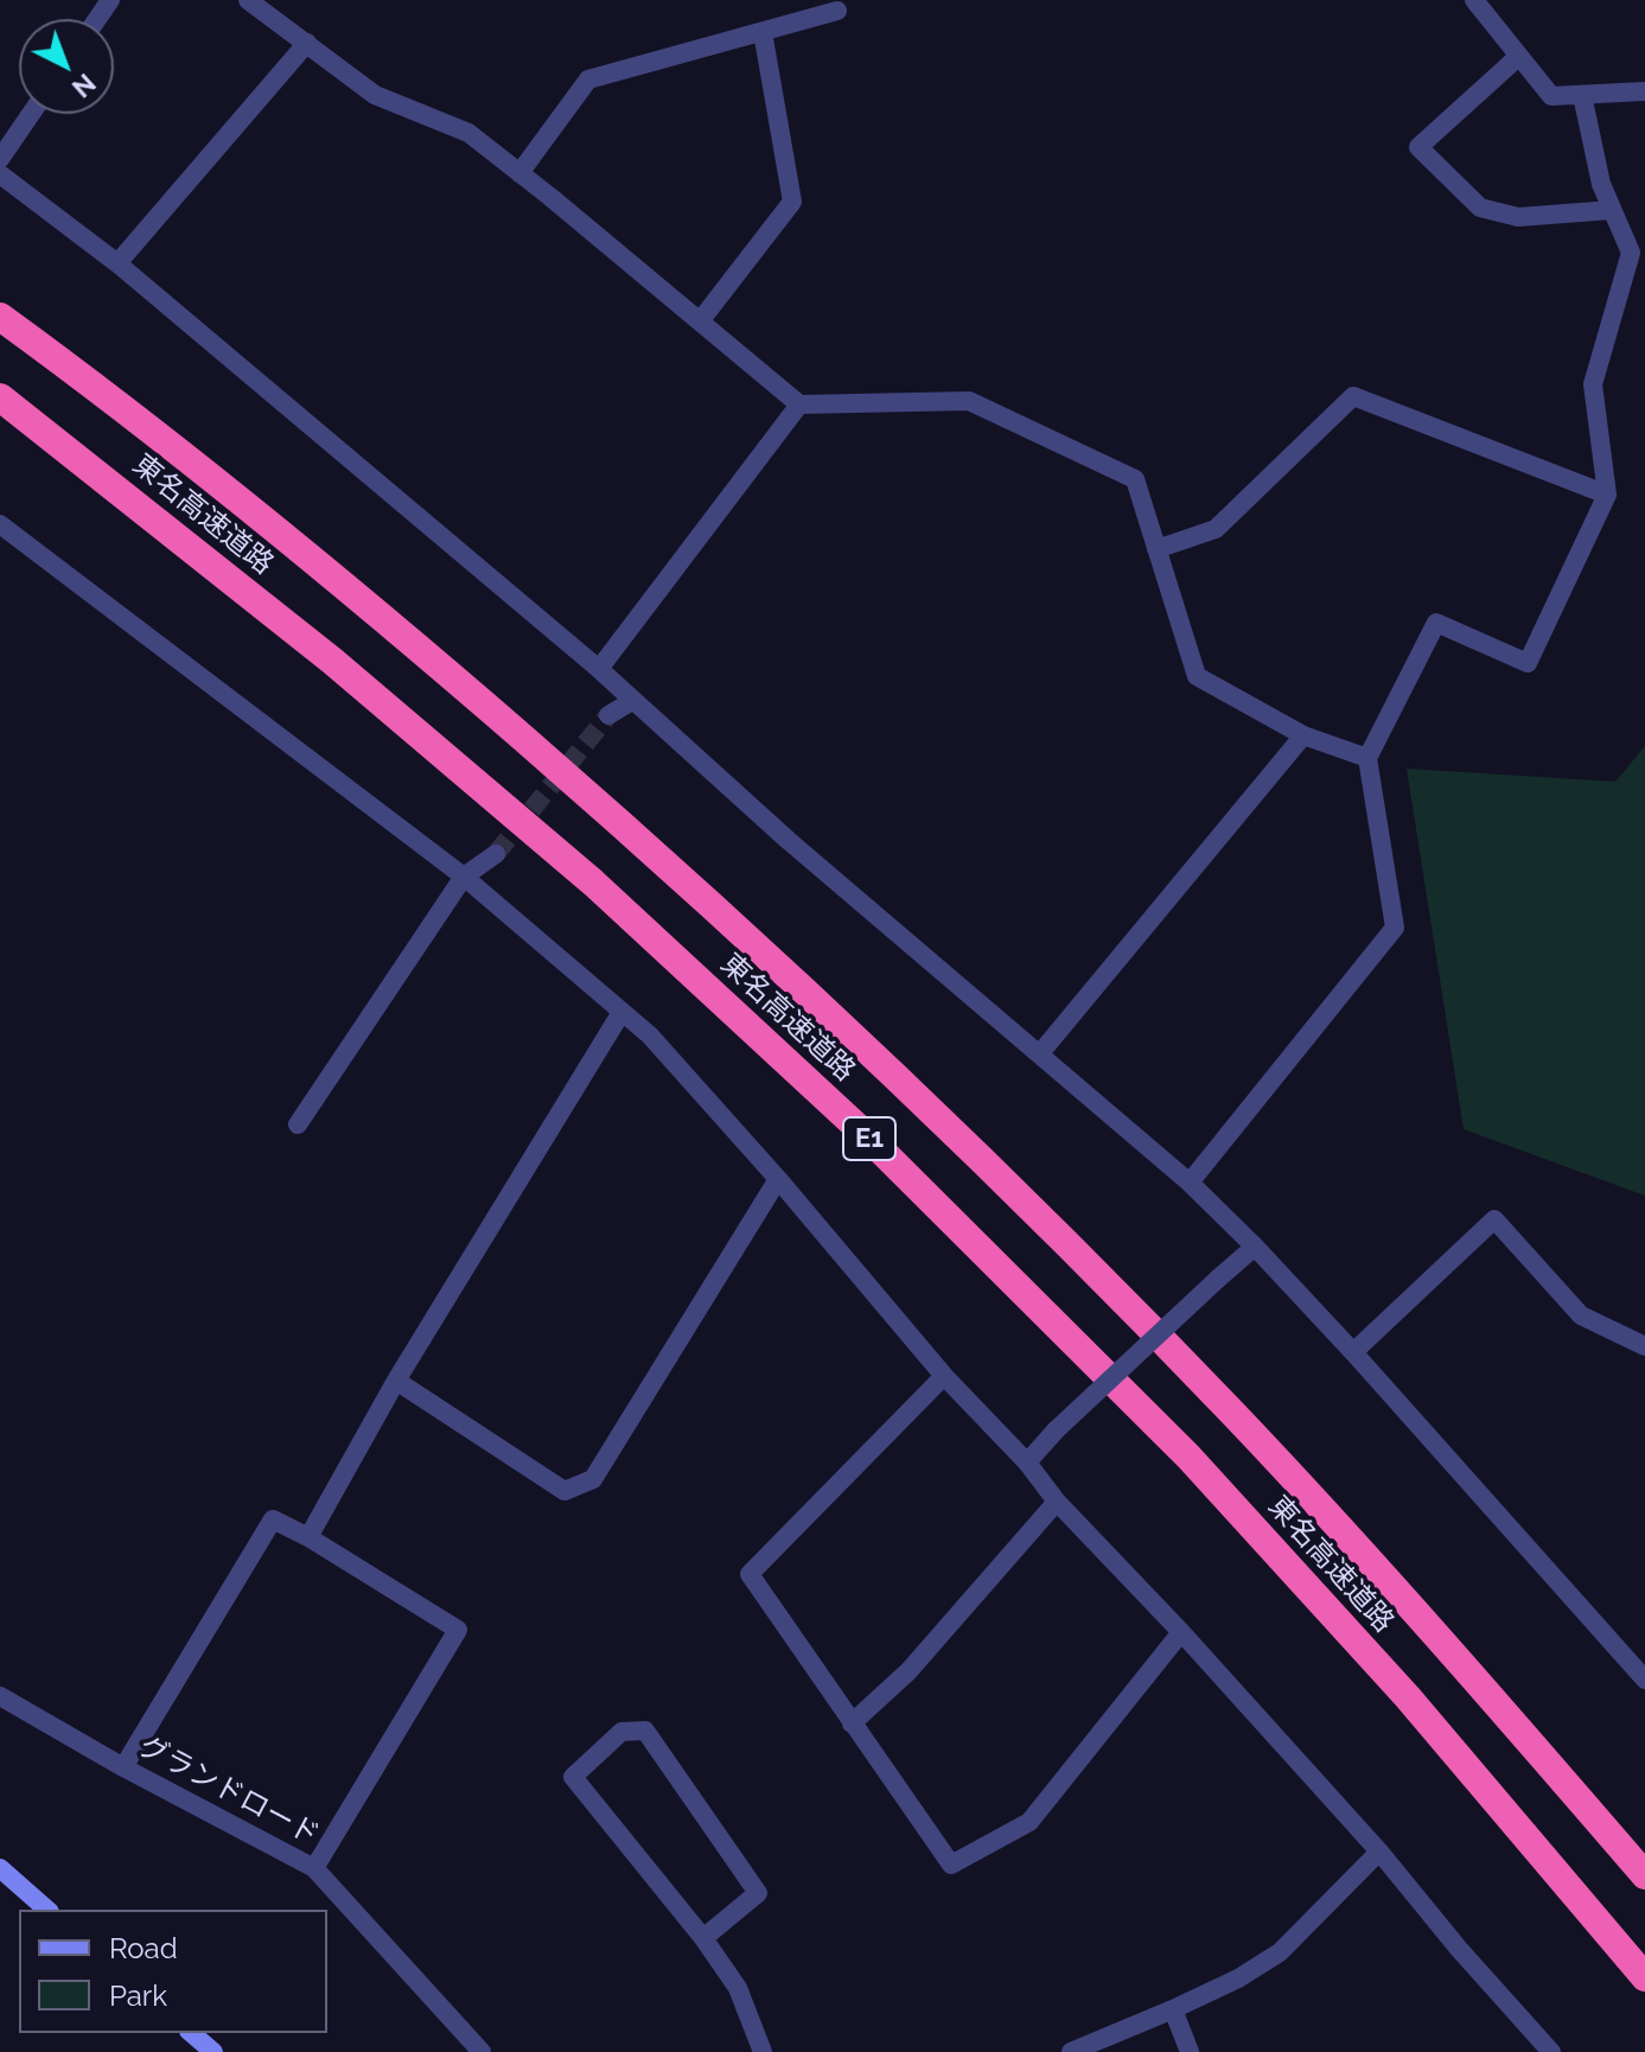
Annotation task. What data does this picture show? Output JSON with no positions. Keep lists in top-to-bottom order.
{
  "streets": {
    "highway": ["東名高速道路", "E1"],
    "street": ["グランドロード"]
  },
  "legend": ["Road", "Park"],
  "north": "bottom right"
}
